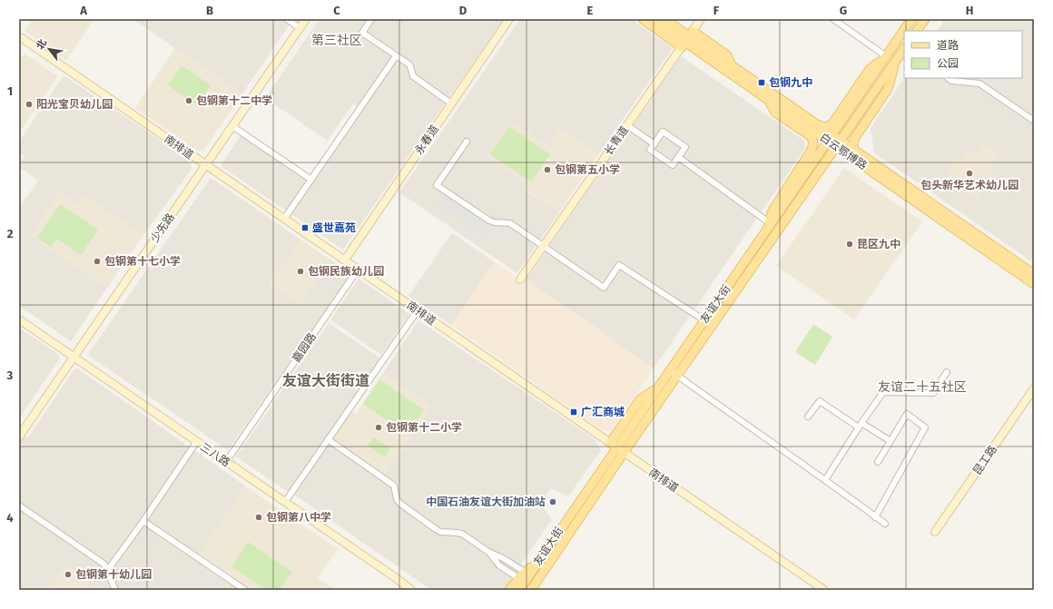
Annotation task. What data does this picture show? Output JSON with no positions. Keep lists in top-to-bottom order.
{
  "streets": {
    "main road": ["白云鄂博路", "友谊大街"],
    "street": [
      "永春道",
      "长青道",
      "南排道",
      "少先路",
      "嘉园路",
      "三八路",
      "昆工路"
    ]
  },
  "crossings": [
    ["永春道", "南排道"],
    ["长青道", "白云鄂博路"],
    ["南排道", "少先路"],
    ["南排道", "友谊大街"],
    ["南排道", "嘉园路"],
    ["白云鄂博路", "友谊大街"],
    ["少先路", "三八路"],
    ["嘉园路", "三八路"]
  ],
  "districts": ["第三社区", "友谊大街街道", "友谊二十五社区"],
  "places": {
    "transit": ["包钢九中", "盛世嘉苑", "广汇商城"],
    "other": [
      "包钢第十二中学",
      "阳光宝贝幼儿园",
      "包钢第五小学",
      "包头新华艺术幼儿园",
      "昆区九中",
      "包钢第十七小学",
      "包钢民族幼儿园",
      "包钢第十二小学",
      "中国石油友谊大街加油站",
      "包钢第八中学",
      "包钢第十幼儿园"
    ]
  },
  "legend": ["道路", "公园"],
  "north": "top left",
  "grid": {
    "columns": [
      "A",
      "B",
      "C",
      "D",
      "E",
      "F",
      "G",
      "H"
    ],
    "rows": [
      "1",
      "2",
      "3",
      "4"
    ]
  }
}
